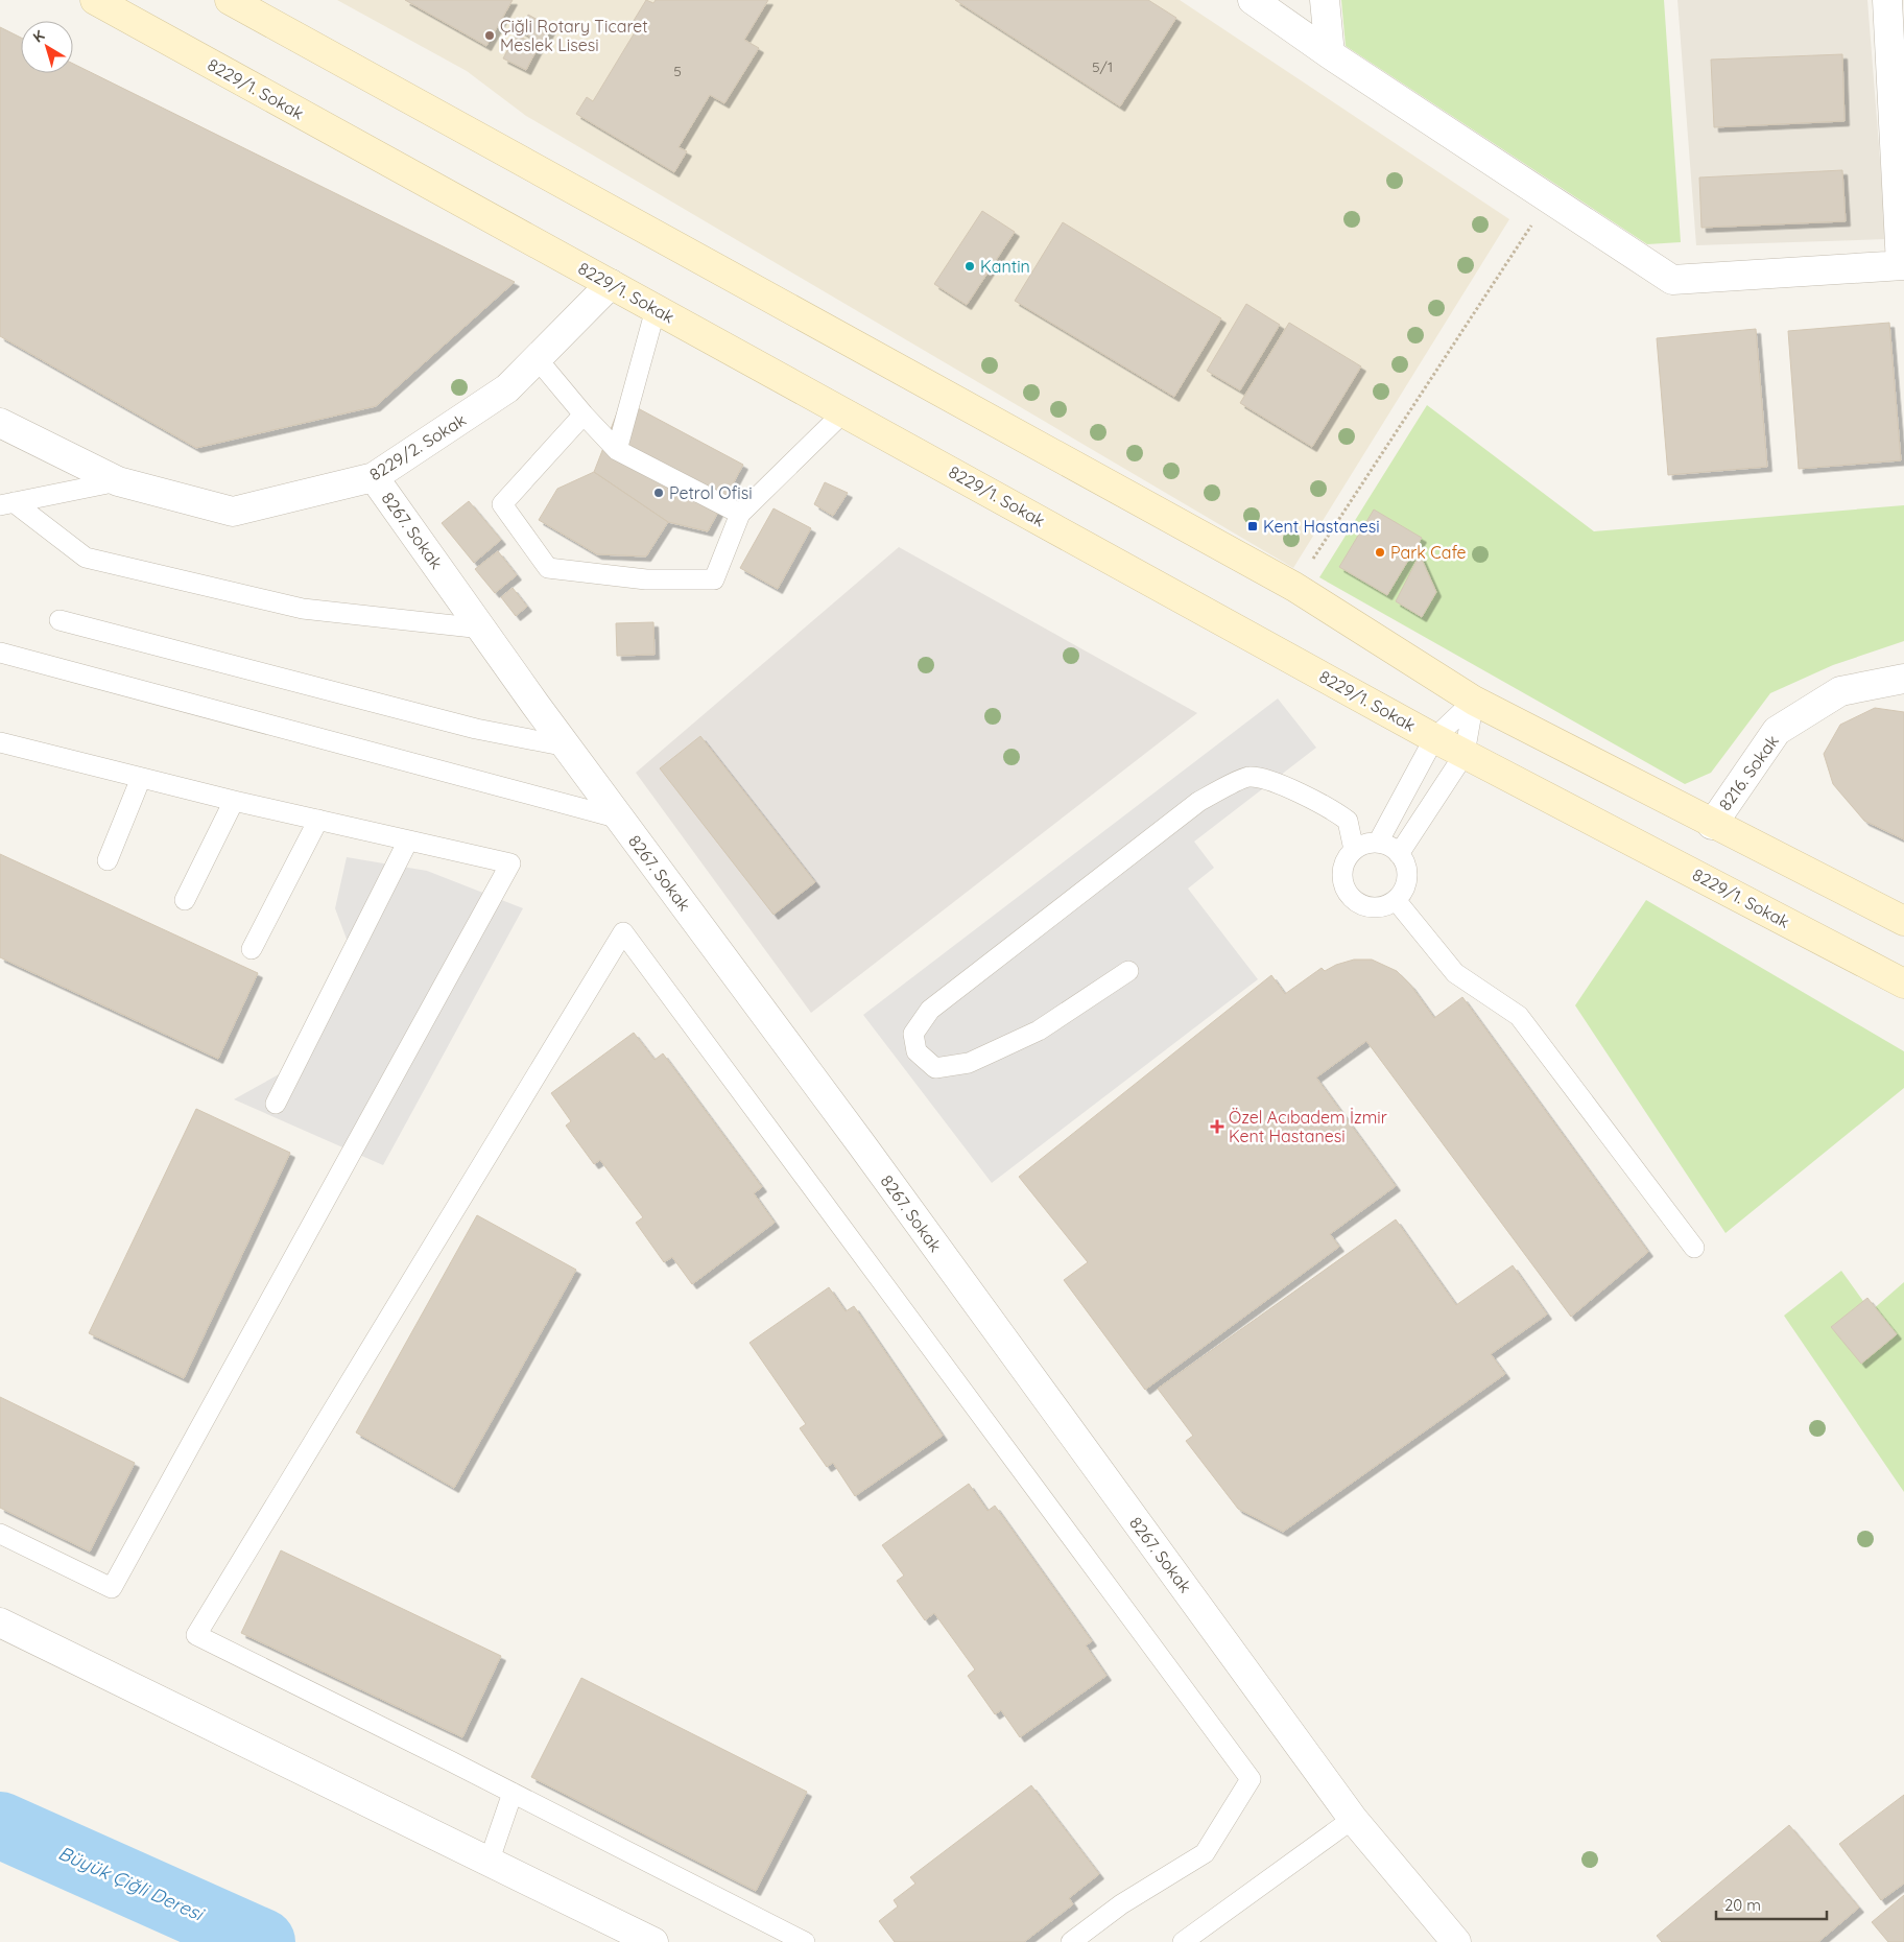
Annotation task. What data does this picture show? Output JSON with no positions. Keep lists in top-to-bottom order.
{
  "streets": {
    "street": [
      "8229/1. Sokak",
      "8229/2. Sokak",
      "8267. Sokak",
      "8216. Sokak"
    ]
  },
  "crossings": [
    ["8229/1. Sokak", "8229/2. Sokak"],
    ["8229/2. Sokak", "8267. Sokak"]
  ],
  "water": ["Büyük Çiğli Deresi"],
  "places": {
    "other": [
      "Çiğli Rotary Ticaret Meslek Lisesi",
      "Kantin",
      "Petrol Ofisi",
      "Park Cafe"
    ],
    "transit": ["Kent Hastanesi"],
    "health": ["Özel Acıbadem İzmir Kent Hastanesi"]
  },
  "house_numbers": ["5/1", "5"],
  "scale_bar": "20 m",
  "north": "top left"
}
